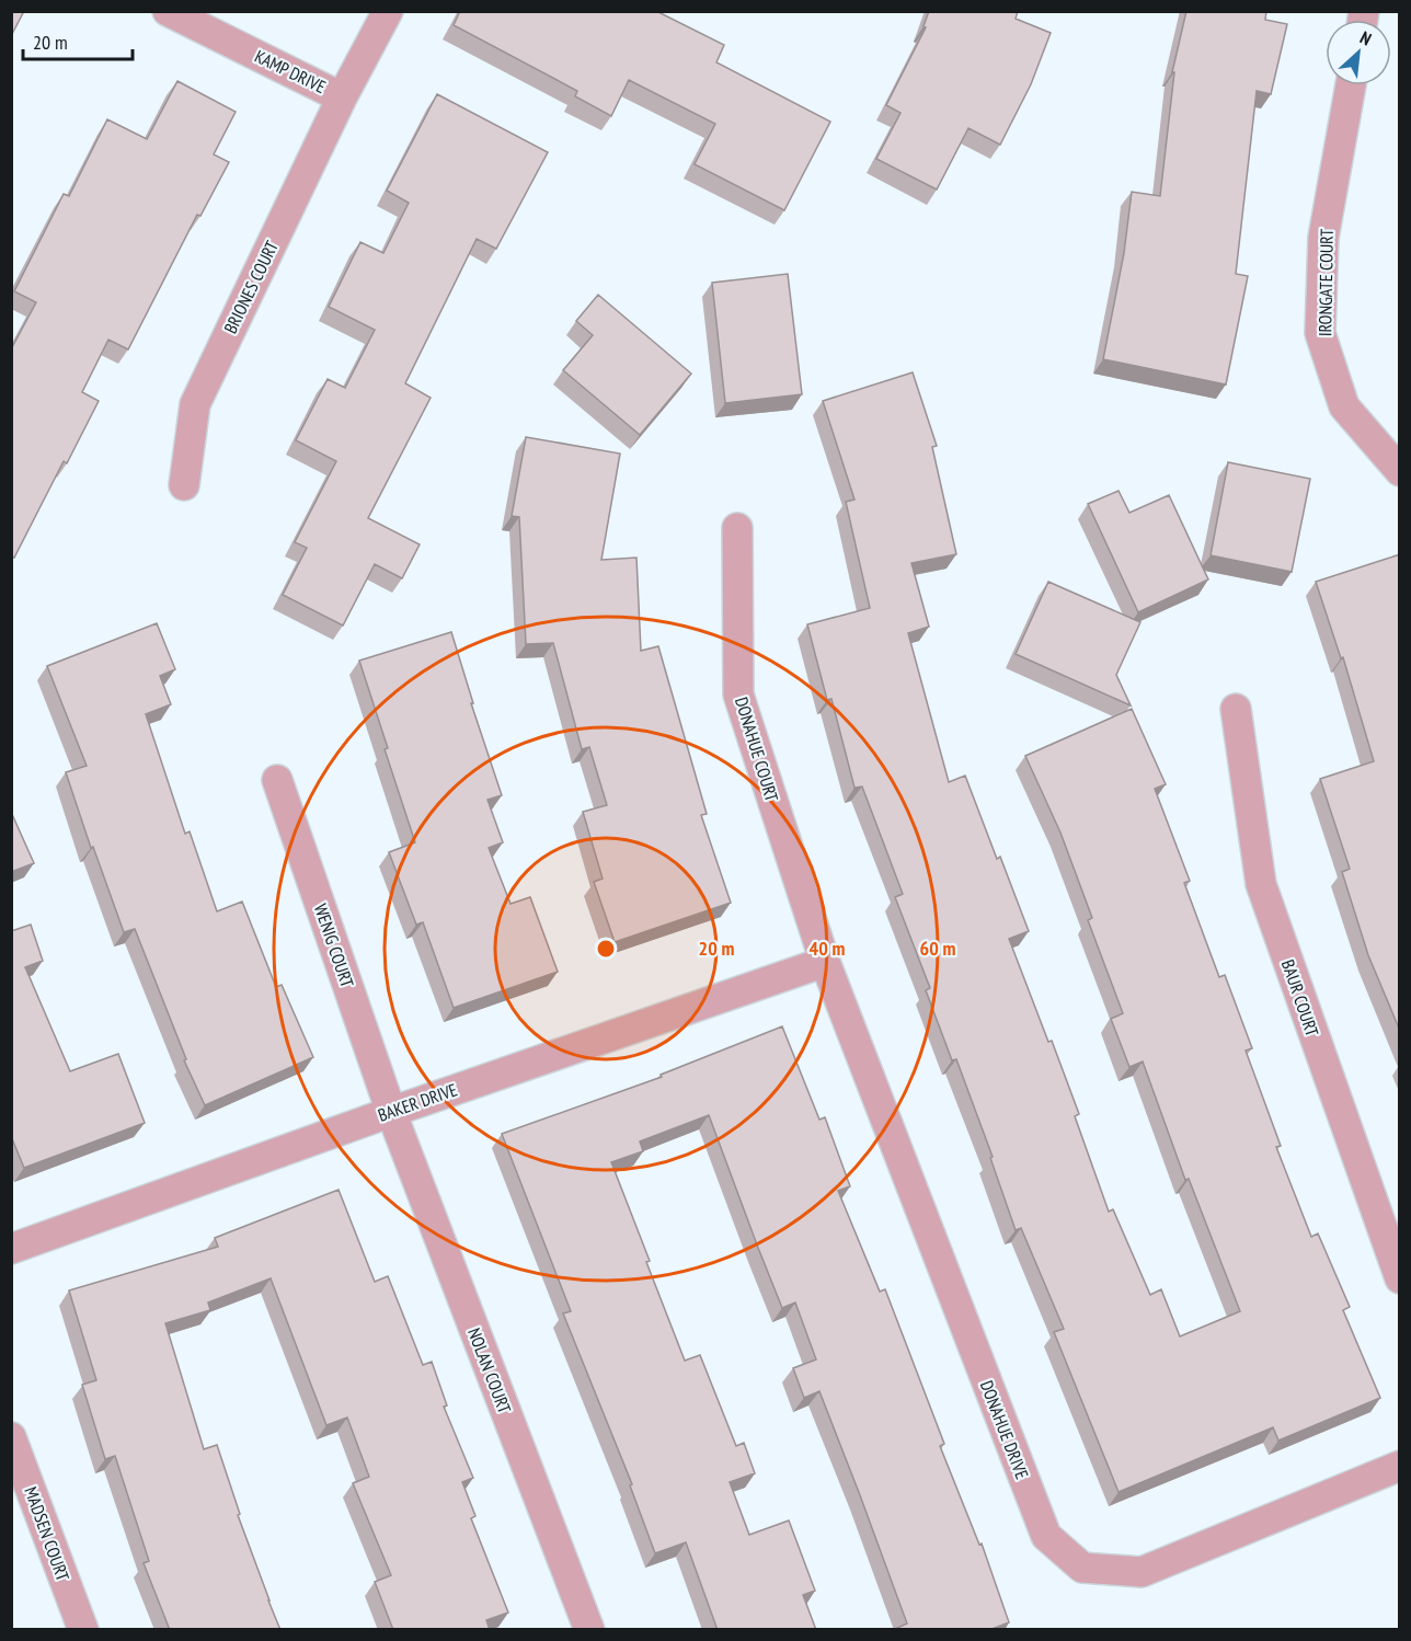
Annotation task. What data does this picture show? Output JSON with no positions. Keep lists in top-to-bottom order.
{
  "streets": {
    "street": [
      "KAMP DRIVE",
      "IRONGATE COURT",
      "BRIONES COURT",
      "DONAHUE COURT",
      "WENIG COURT",
      "BAUR COURT",
      "BAKER DRIVE",
      "NOLAN COURT",
      "DONAHUE DRIVE",
      "MADSEN COURT"
    ]
  },
  "crossings": [
    ["KAMP DRIVE", "BRIONES COURT"],
    ["DONAHUE COURT", "BAKER DRIVE"],
    ["DONAHUE COURT", "DONAHUE DRIVE"],
    ["WENIG COURT", "BAKER DRIVE"],
    ["WENIG COURT", "NOLAN COURT"],
    ["BAKER DRIVE", "NOLAN COURT"],
    ["BAKER DRIVE", "DONAHUE DRIVE"]
  ],
  "scale_bar": "20 m",
  "north": "top right",
  "rings": ["20 m", "40 m", "60 m"]
}
